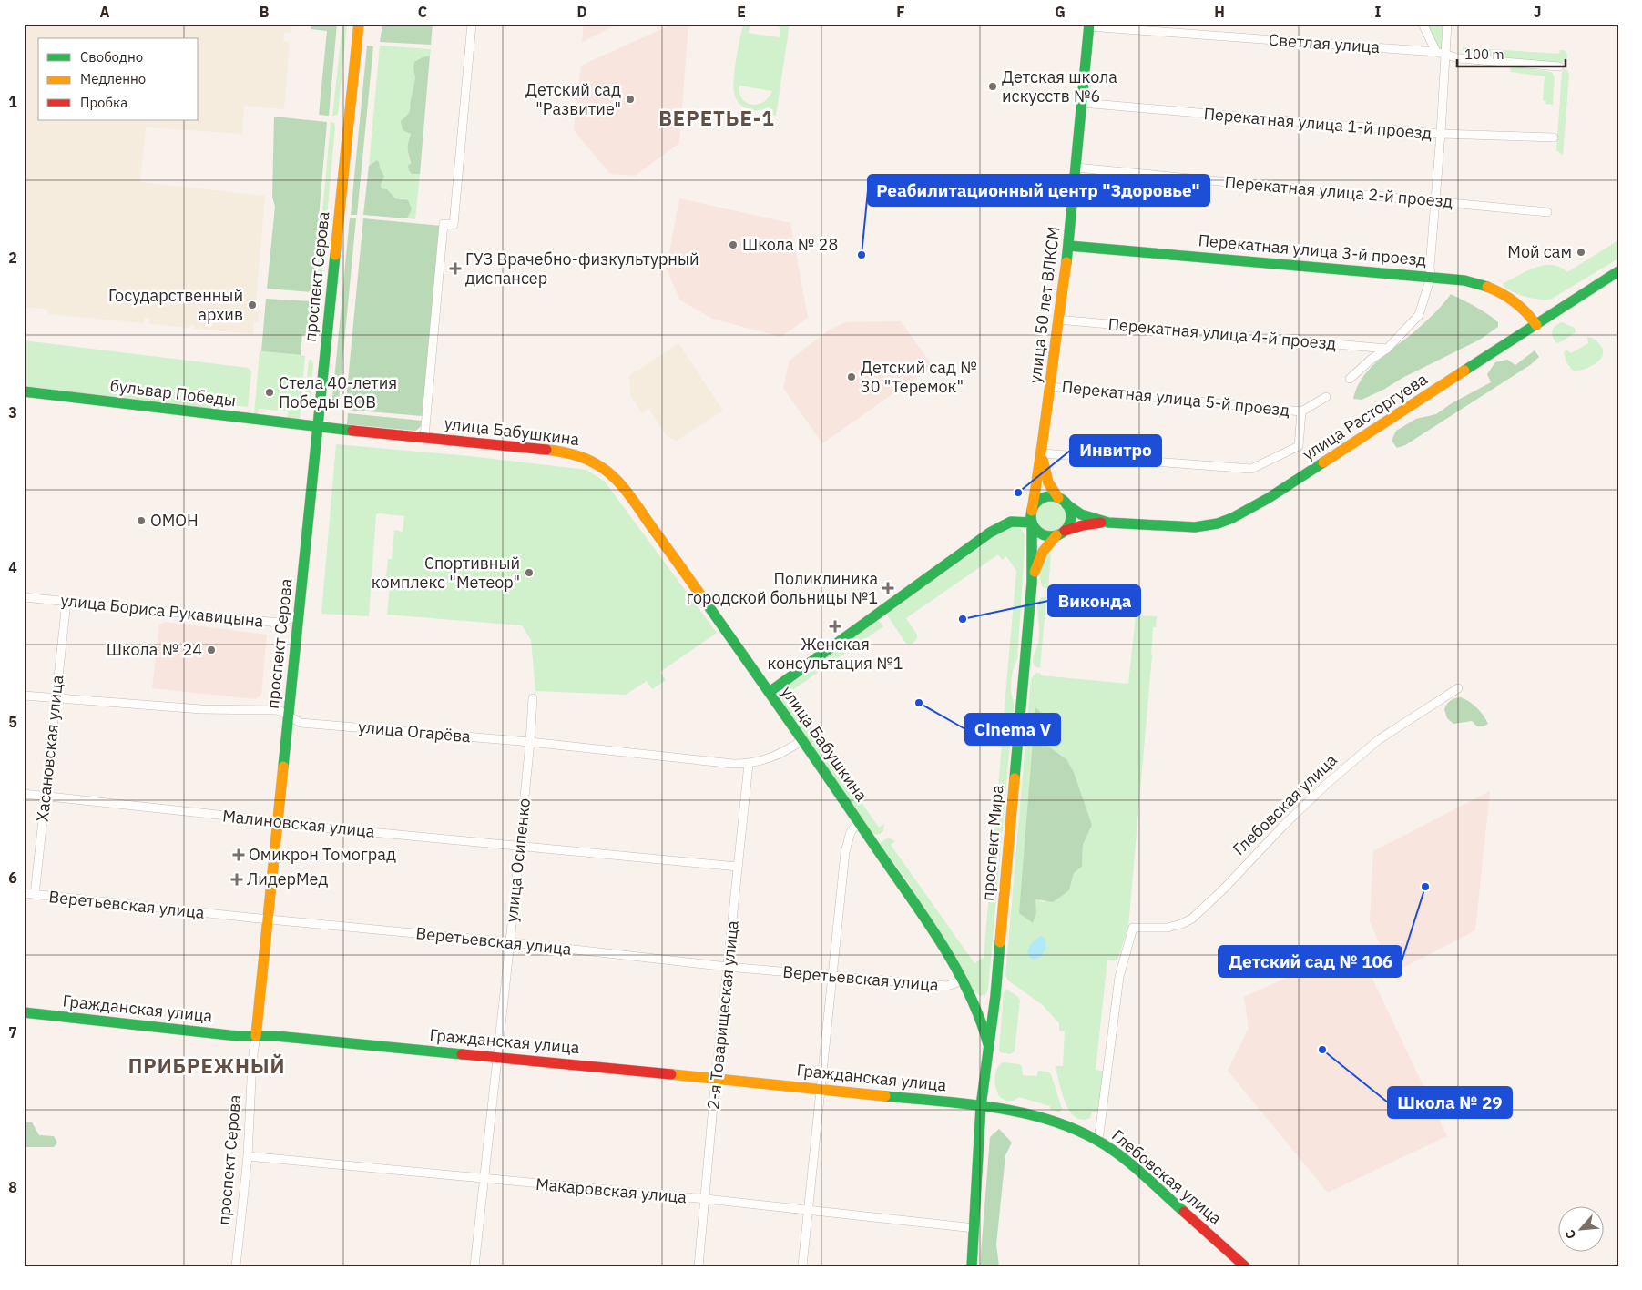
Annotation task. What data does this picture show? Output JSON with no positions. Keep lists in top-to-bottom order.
{
  "streets": {
    "main road": [
      "Перекатная улица 3-й проезд",
      "проспект Серова",
      "улица 50 лет ВЛКСМ",
      "бульвар Победы",
      "улица Расторгуева",
      "улица Бабушкина",
      "Глебовская улица",
      "проспект Мира",
      "Гражданская улица"
    ],
    "street": [
      "Светлая улица",
      "Перекатная улица 1-й проезд",
      "Перекатная улица 2-й проезд",
      "Перекатная улица 4-й проезд",
      "Перекатная улица 5-й проезд",
      "улица Бориса Рукавицына",
      "улица Огарёва",
      "Хасановская улица",
      "Малиновская улица",
      "улица Осипенко",
      "Веретьевская улица",
      "2-я Товарищеская улица",
      "Макаровская улица"
    ]
  },
  "crossings": [
    ["Светлая улица", "улица 50 лет ВЛКСМ"],
    ["Перекатная улица 1-й проезд", "улица 50 лет ВЛКСМ"],
    ["Перекатная улица 2-й проезд", "улица 50 лет ВЛКСМ"],
    ["Перекатная улица 3-й проезд", "улица 50 лет ВЛКСМ"],
    ["Перекатная улица 3-й проезд", "улица Расторгуева"],
    ["проспект Серова", "бульвар Победы"],
    ["проспект Серова", "улица Бабушкина"],
    ["проспект Серова", "улица Бориса Рукавицына"],
    ["проспект Серова", "улица Огарёва"],
    ["проспект Серова", "Малиновская улица"],
    ["проспект Серова", "Веретьевская улица"],
    ["проспект Серова", "Гражданская улица"],
    ["проспект Серова", "Макаровская улица"],
    ["улица 50 лет ВЛКСМ", "Перекатная улица 4-й проезд"],
    ["улица 50 лет ВЛКСМ", "Перекатная улица 5-й проезд"],
    ["улица 50 лет ВЛКСМ", "улица Расторгуева"],
    ["улица 50 лет ВЛКСМ", "проспект Мира"],
    ["бульвар Победы", "улица Бабушкина"],
    ["улица Расторгуева", "проспект Мира"],
    ["улица Бабушкина", "улица Огарёва"],
    ["улица Бабушкина", "проспект Мира"],
    ["улица Бабушкина", "Веретьевская улица"],
    ["улица Бориса Рукавицына", "Хасановская улица"],
    ["улица Огарёва", "Хасановская улица"],
    ["улица Огарёва", "улица Осипенко"],
    ["улица Огарёва", "2-я Товарищеская улица"],
    ["Хасановская улица", "Малиновская улица"],
    ["Хасановская улица", "Веретьевская улица"],
    ["Глебовская улица", "проспект Мира"],
    ["Глебовская улица", "Гражданская улица"],
    ["Малиновская улица", "улица Осипенко"],
    ["Малиновская улица", "2-я Товарищеская улица"],
    ["проспект Мира", "Гражданская улица"],
    ["проспект Мира", "Макаровская улица"],
    ["улица Осипенко", "Веретьевская улица"],
    ["улица Осипенко", "Гражданская улица"],
    ["улица Осипенко", "Макаровская улица"],
    ["Веретьевская улица", "2-я Товарищеская улица"],
    ["Гражданская улица", "2-я Товарищеская улица"],
    ["2-я Товарищеская улица", "Макаровская улица"]
  ],
  "districts": ["ВЕРЕТЬЕ-1", "ПРИБРЕЖНЫЙ"],
  "places": {
    "other": [
      "Детская школа искусств №6",
      "Детский сад \"Развитие\"",
      "Школа № 28",
      "Мой сам",
      "Реабилитационный центр \"Здоровье\"",
      "Государственный архив",
      "Детский сад № 30 \"Теремок\"",
      "Стела 40-летия Победы ВОВ",
      "Инвитро",
      "ОМОН",
      "Спортивный комплекс \"Метеор\"",
      "Виконда",
      "Школа № 24",
      "Cinema V",
      "Детский сад № 106",
      "Школа № 29"
    ],
    "health": [
      "ГУЗ Врачебно-физкультурный диспансер",
      "Поликлиника городской больницы №1",
      "Женская консультация №1",
      "Омикрон Томоград",
      "ЛидерМед"
    ]
  },
  "legend": ["Свободно", "Медленно", "Пробка"],
  "scale_bar": "100 m",
  "north": "bottom left",
  "grid": {
    "columns": [
      "A",
      "B",
      "C",
      "D",
      "E",
      "F",
      "G",
      "H",
      "I",
      "J"
    ],
    "rows": [
      "1",
      "2",
      "3",
      "4",
      "5",
      "6",
      "7",
      "8"
    ]
  }
}
